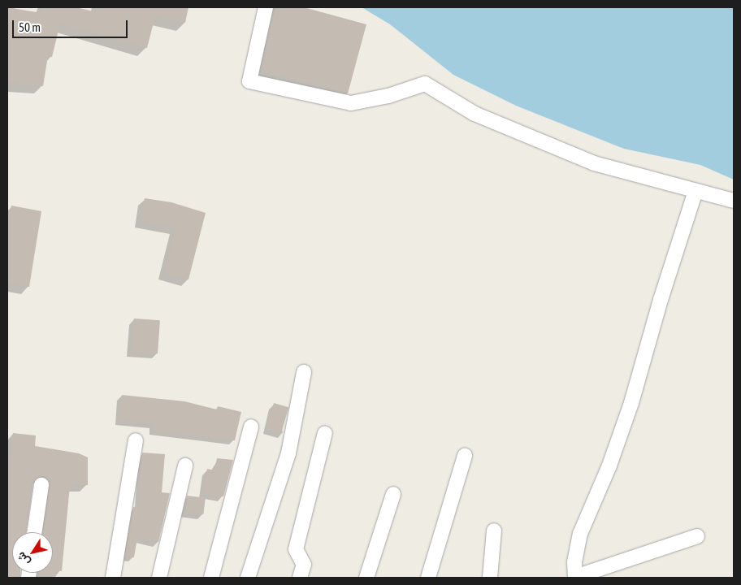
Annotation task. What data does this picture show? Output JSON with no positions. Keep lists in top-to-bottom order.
{
  "scale_bar": "50 m",
  "north": "bottom left"
}
